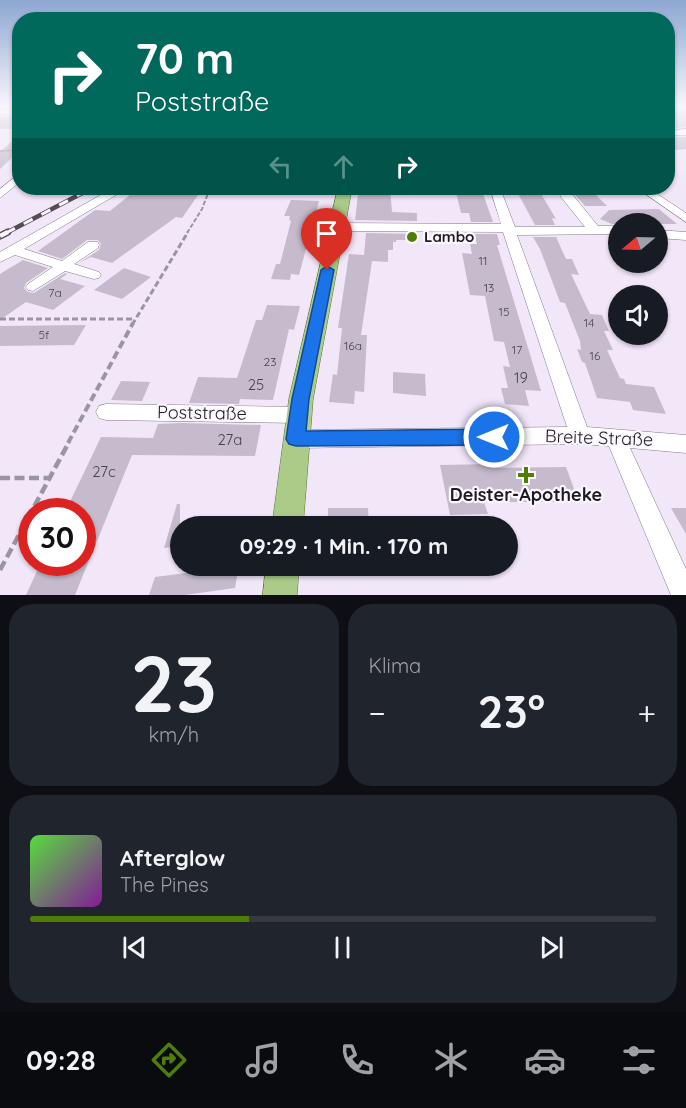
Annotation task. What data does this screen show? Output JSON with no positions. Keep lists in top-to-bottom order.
{
  "streets": {
    "street": ["Poststraße", "Breite Straße"]
  },
  "crossings": [
    ["Poststraße", "Breite Straße"]
  ],
  "places": {
    "other": ["Lambo"],
    "health": ["Deister-Apotheke"]
  },
  "house_numbers": [
    "11",
    "13",
    "7a",
    "15",
    "14",
    "5f",
    "16a",
    "17",
    "16",
    "23",
    "19",
    "25",
    "27a",
    "27c"
  ],
  "north": "left",
  "page": {
    "turn": ["70 m", "Poststraße"],
    "limit": "30",
    "trip": "09:29 · 1 Min. · 170 m",
    "tile": [
      ["23", "km/h"],
      "Klima"
    ],
    "heat": ["−", "23°", "+"],
    "song": ["Afterglow", "The Pines"],
    "tabs": "09:28"
  }
}
